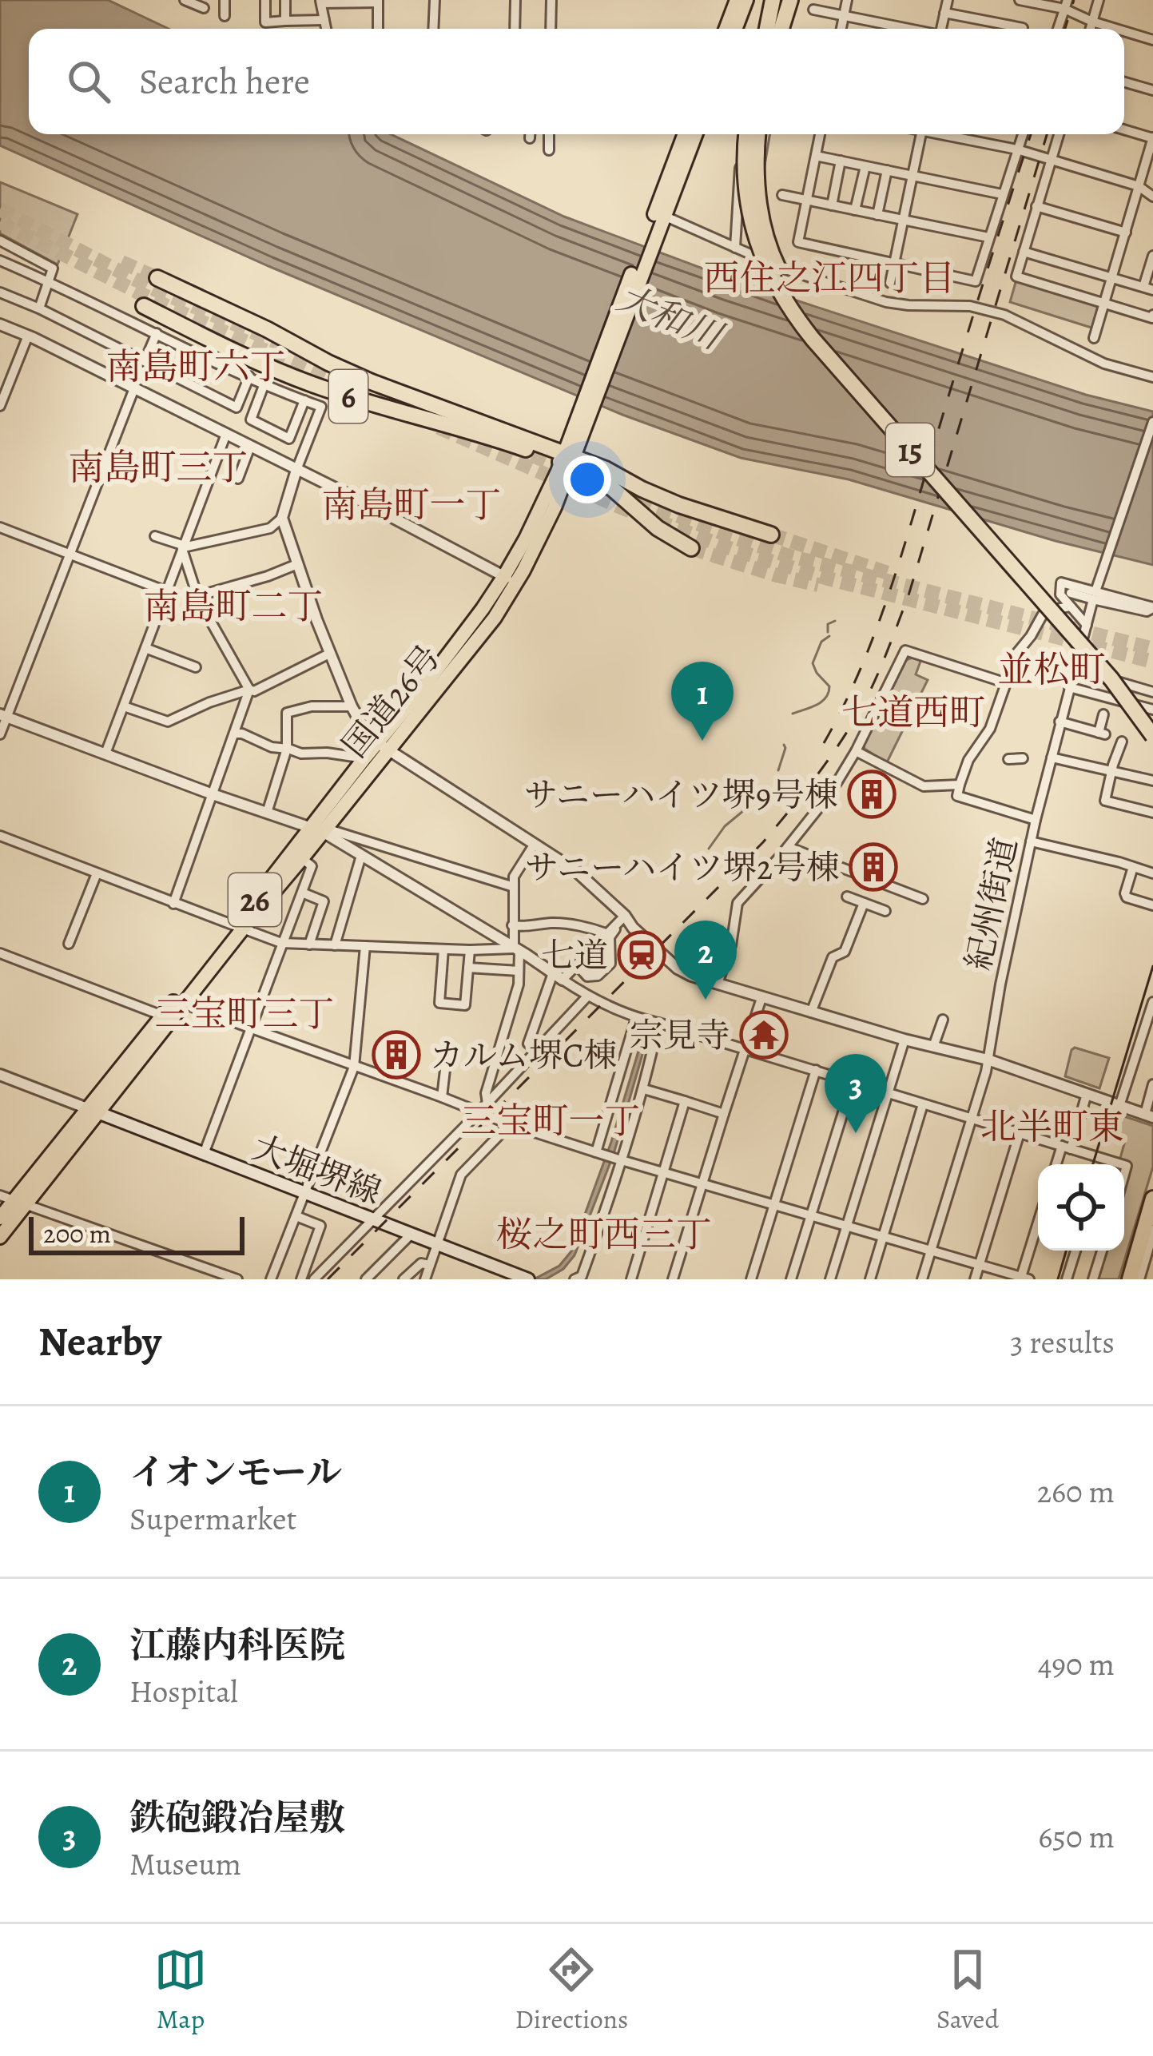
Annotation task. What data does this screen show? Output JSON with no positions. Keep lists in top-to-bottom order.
{
  "streets": {
    "highway": [
      "6",
      "15",
      "国道26号",
      "26"
    ],
    "main road": ["大堀堺線"],
    "street": ["紀州街道"]
  },
  "crossings": [
    ["6", "国道26号"],
    ["国道26号", "大堀堺線"]
  ],
  "districts": [
    "西住之江四丁目",
    "南島町六丁",
    "南島町三丁",
    "南島町一丁",
    "南島町二丁",
    "並松町",
    "七道西町",
    "三宝町三丁",
    "三宝町一丁",
    "北半町東",
    "桜之町西三丁"
  ],
  "water": ["大和川"],
  "places": {
    "building": ["サニーハイツ堺9号棟", "サニーハイツ堺2号棟", "カルム堺C棟"],
    "station": ["七道"],
    "temple": ["宗見寺"]
  },
  "scale_bar": "200 m",
  "page": {
    "search": "Search here",
    "pins": ["1", "2", "3"],
    "scale": "200 m",
    "heading": ["Nearby", "3 results"],
    "list": [
      {
        "mark": "1",
        "name": "イオンモール",
        "note": "Supermarket",
        "value": "260 m"
      },
      {
        "mark": "2",
        "name": "江藤内科医院",
        "note": "Hospital",
        "value": "490 m"
      },
      {
        "mark": "3",
        "name": "鉄砲鍛冶屋敷",
        "note": "Museum",
        "value": "650 m"
      }
    ],
    "nav": ["Map", "Directions", "Saved"]
  }
}
